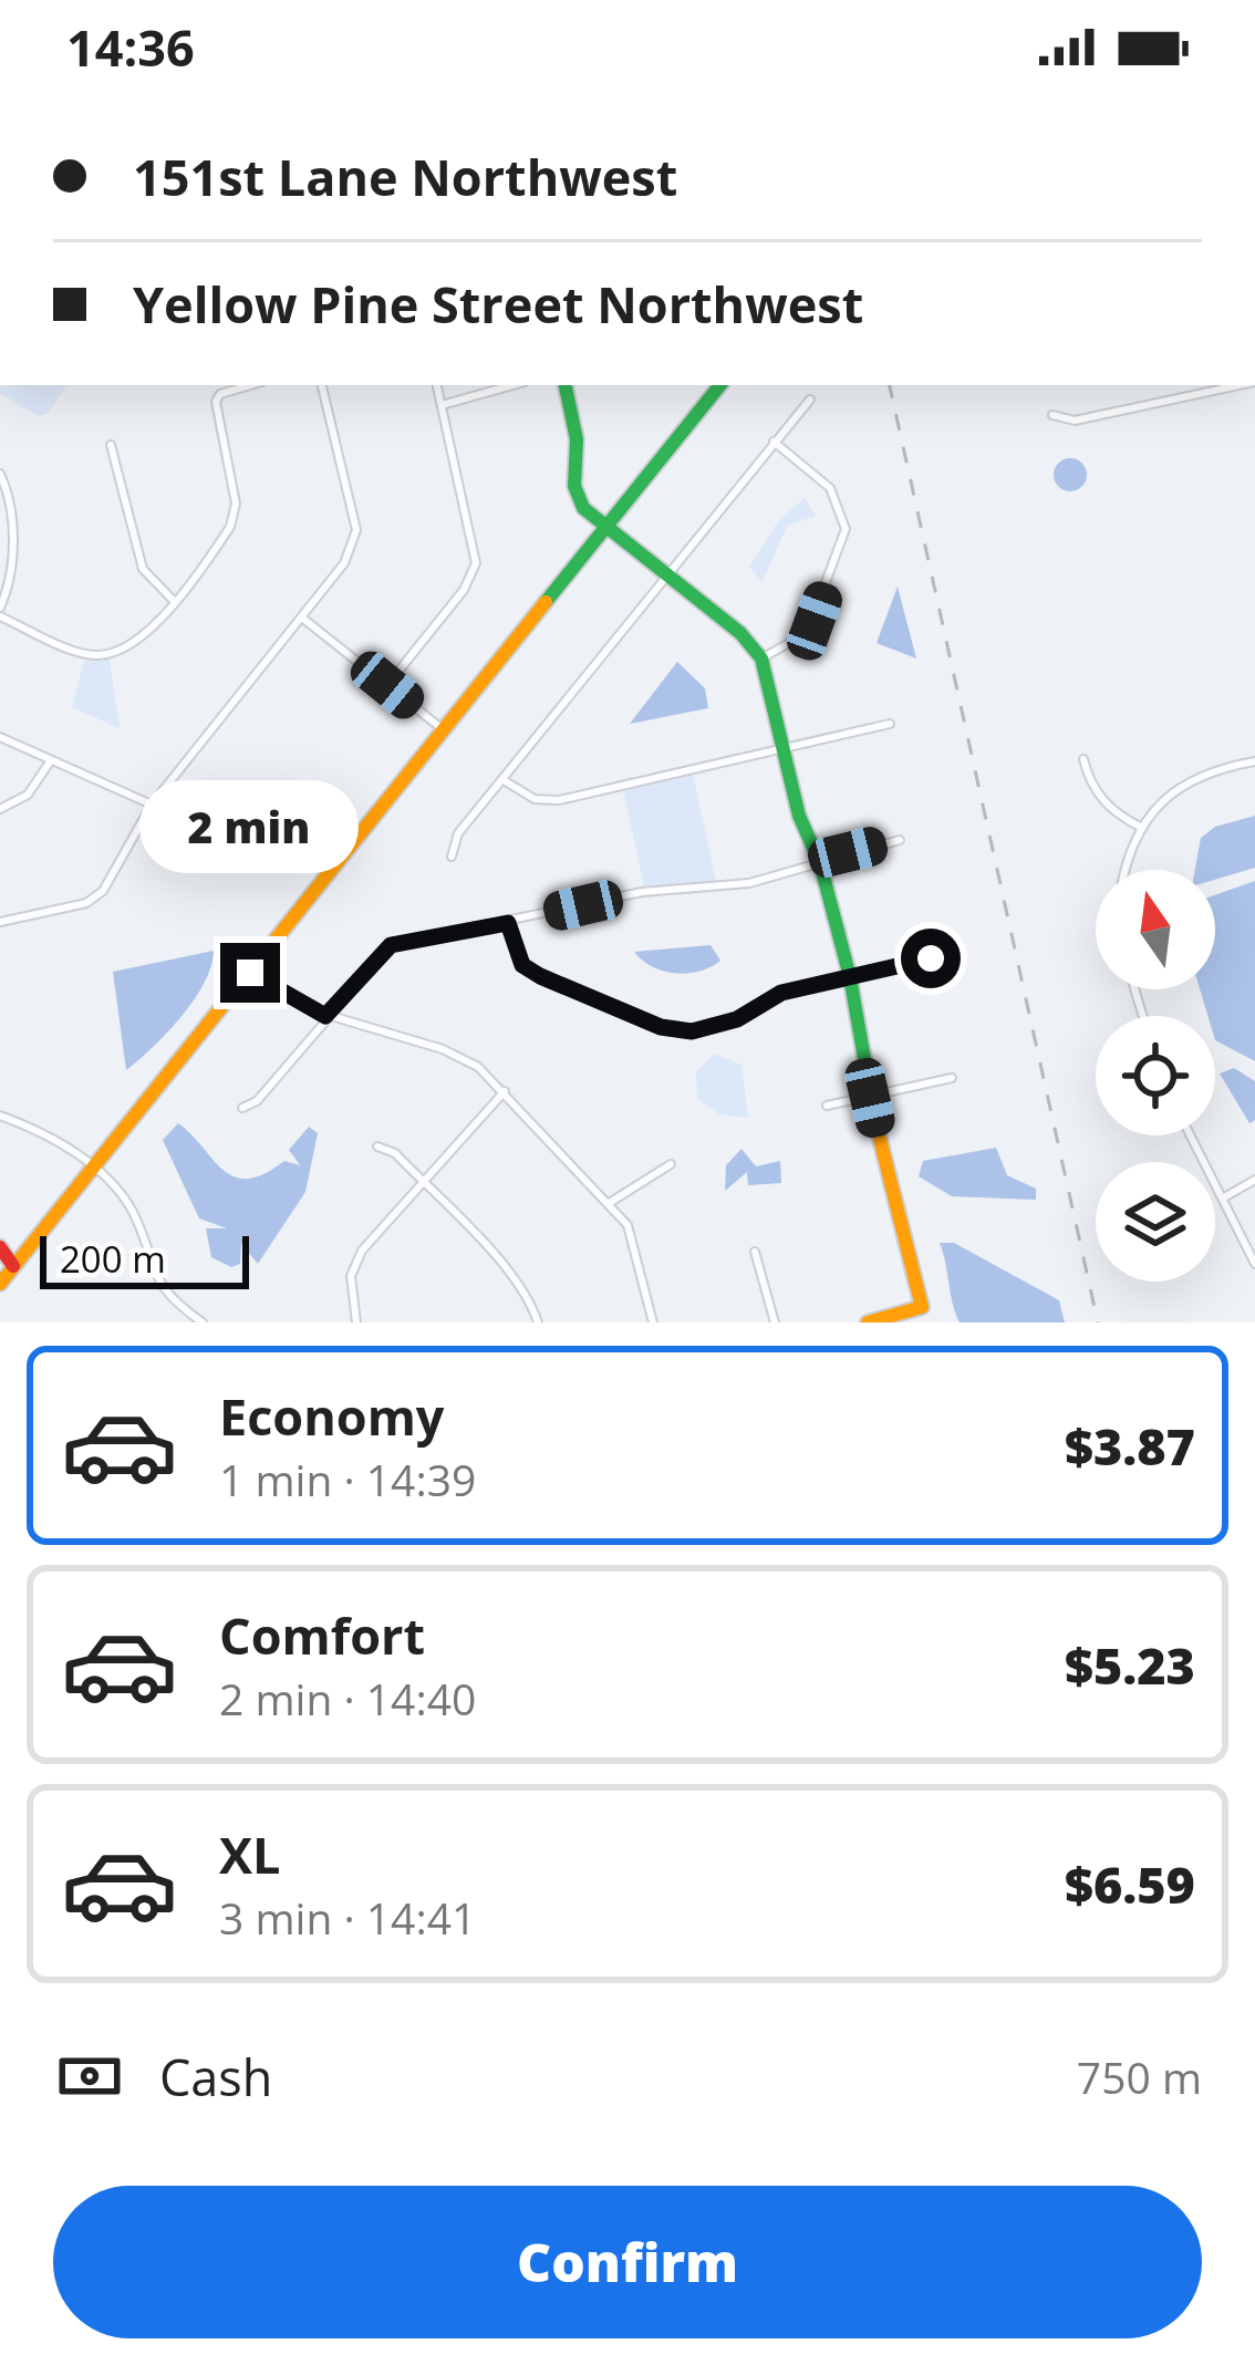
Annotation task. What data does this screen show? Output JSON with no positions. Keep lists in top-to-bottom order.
{
  "scale_bar": "200 m",
  "north": "top",
  "page": {
    "status": "14:36",
    "banner": ["151st Lane Northwest", "Yellow Pine Street Northwest"],
    "bubble": "2 min",
    "scale": "200 m",
    "list": [
      {
        "name": "Economy",
        "note": "1 min · 14:39",
        "value": "$3.87"
      },
      {
        "name": "Comfort",
        "note": "2 min · 14:40",
        "value": "$5.23"
      },
      {
        "name": "XL",
        "note": "3 min · 14:41",
        "value": "$6.59"
      }
    ],
    "pay": ["Cash", "750 m"],
    "buttons": "Confirm"
  }
}
